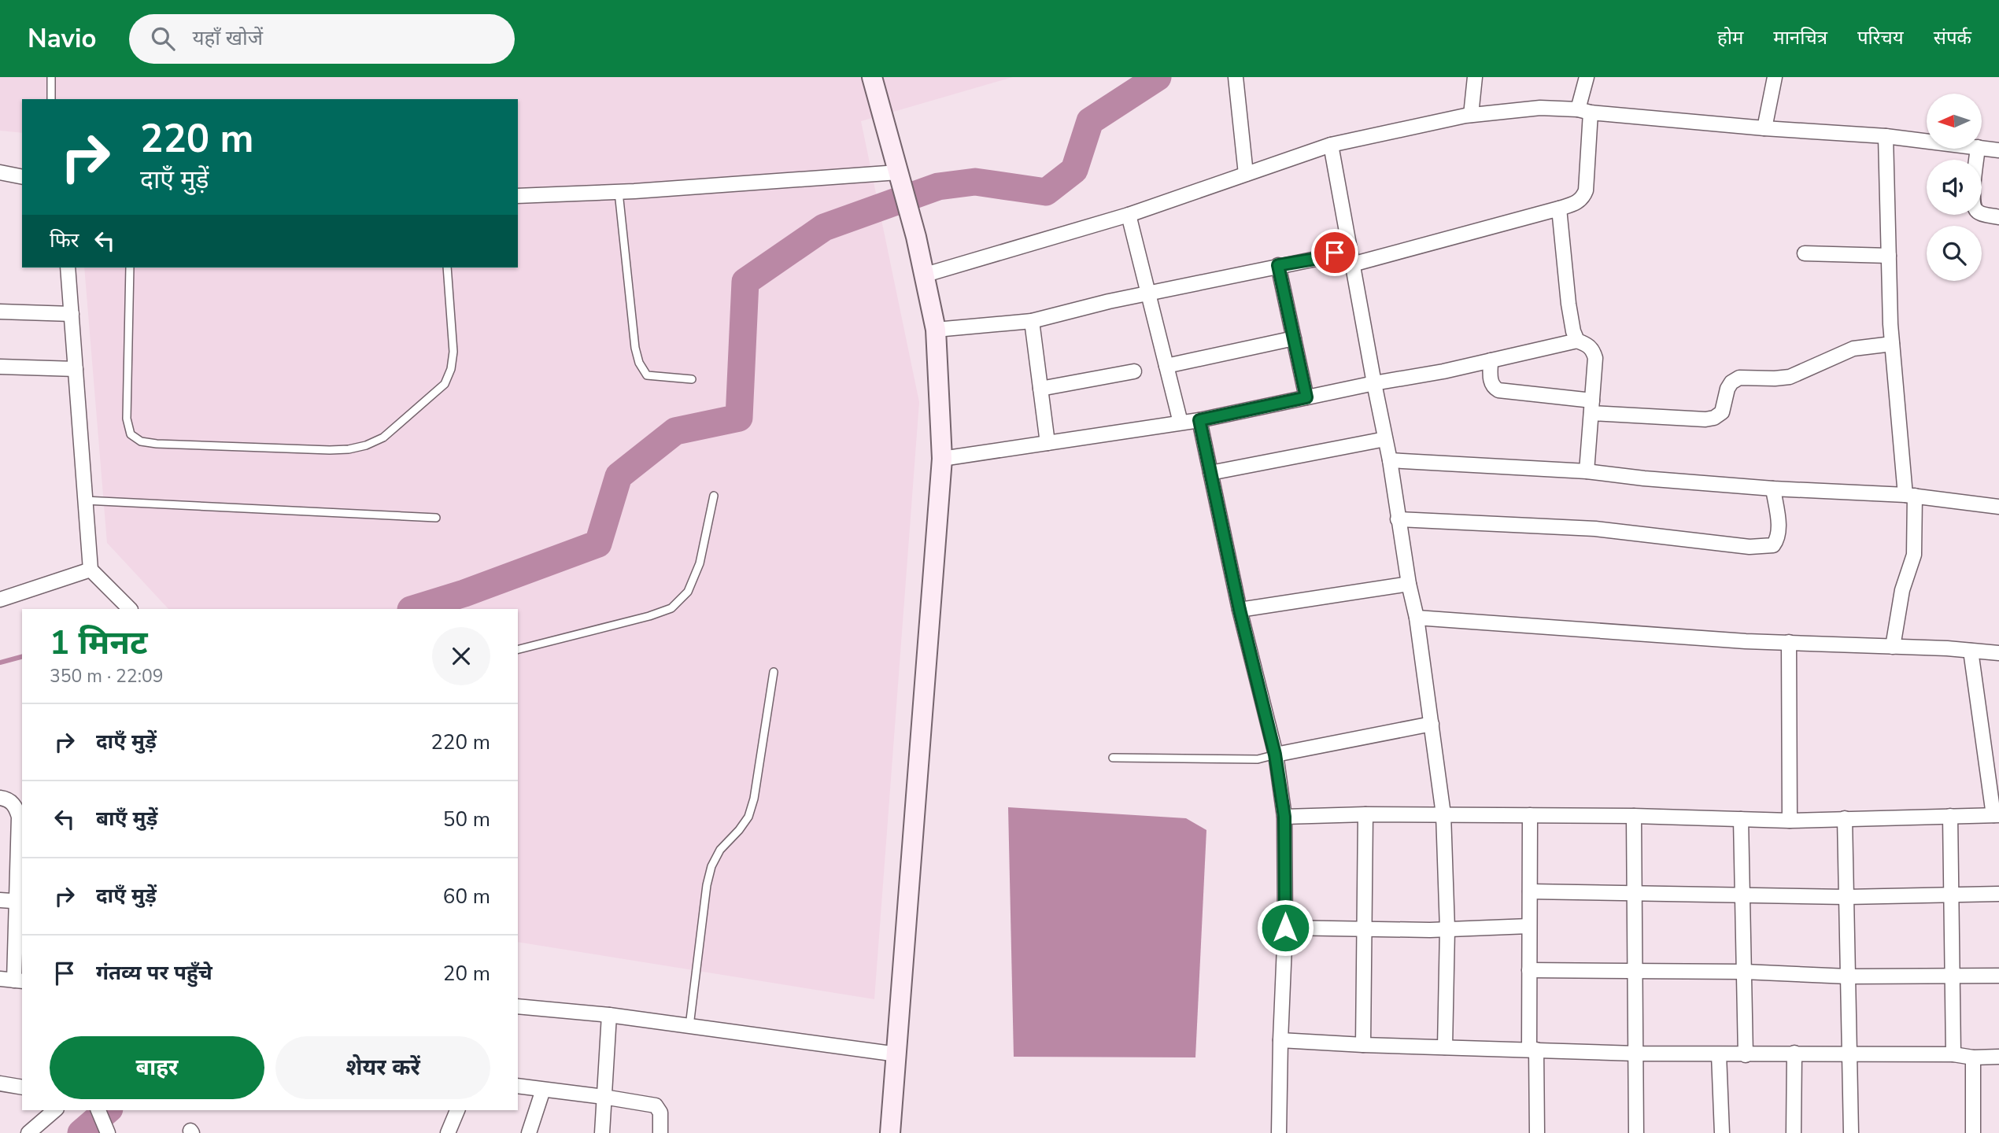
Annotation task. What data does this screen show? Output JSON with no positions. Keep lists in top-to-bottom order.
{
  "north": "left",
  "page": {
    "header": "Navio",
    "search": "यहाँ खोजें",
    "nav": [
      "होम",
      "मानचित्र",
      "परिचय",
      "संपर्क"
    ],
    "turn": ["220 m", "दाएँ मुड़ें"],
    "then": "फिर",
    "heading": ["1 मिनट", "350 m · 22:09"],
    "list": [
      {
        "name": "दाएँ मुड़ें",
        "value": "220 m"
      },
      {
        "name": "बाएँ मुड़ें",
        "value": "50 m"
      },
      {
        "name": "दाएँ मुड़ें",
        "value": "60 m"
      },
      {
        "name": "गंतव्य पर पहुँचे",
        "value": "20 m"
      }
    ],
    "buttons": ["बाहर", "शेयर करें"]
  }
}
